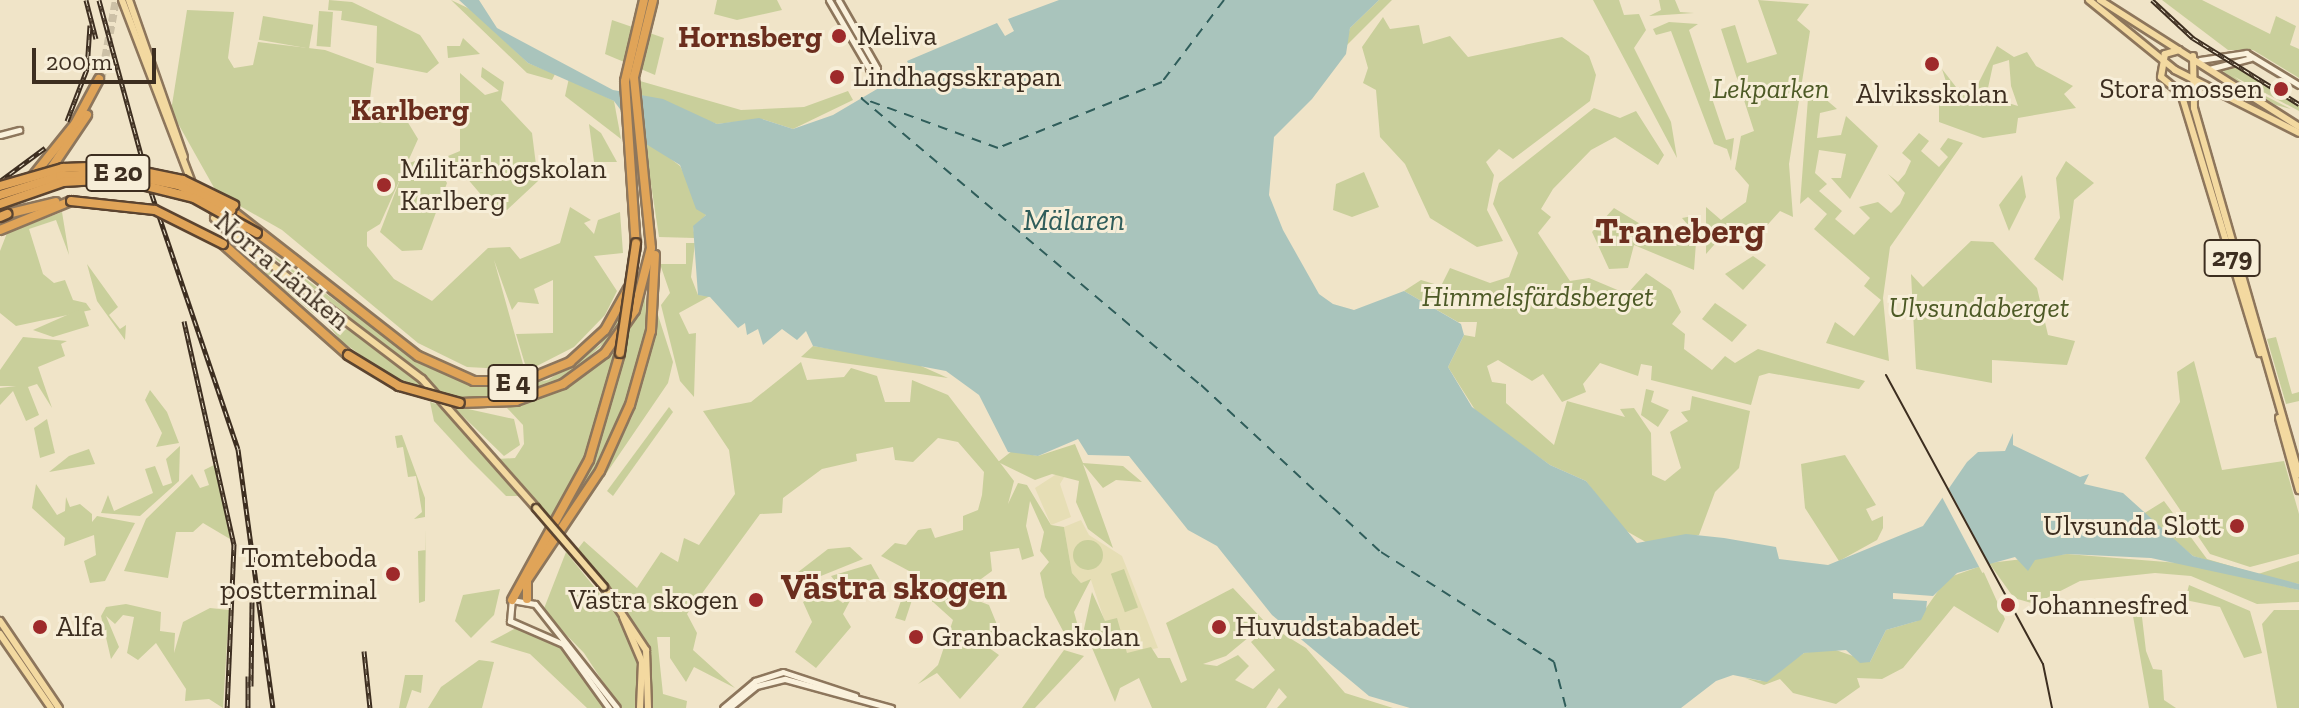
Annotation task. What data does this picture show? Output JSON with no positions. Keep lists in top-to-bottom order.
{
  "streets": {
    "highway": ["E 20", "Norra Länken", "E 4"],
    "main road": ["279"]
  },
  "crossings": [
    ["Norra Länken", "E 4"]
  ],
  "districts": [
    "Hornsberg",
    "Karlberg",
    "Traneberg",
    "Västra skogen"
  ],
  "water": ["Mälaren"],
  "parks": ["Lekparken", "Himmelsfärdsberget", "Ulvsundaberget"],
  "places": [
    "Meliva",
    "Alviksskolan",
    "Lindhagsskrapan",
    "Stora mossen",
    "Militärhögskolan Karlberg",
    "Ulvsunda Slott",
    "Tomteboda postterminal",
    "Västra skogen",
    "Johannesfred",
    "Alfa",
    "Huvudstabadet",
    "Granbackaskolan"
  ],
  "scale_bar": "200 m"
}
